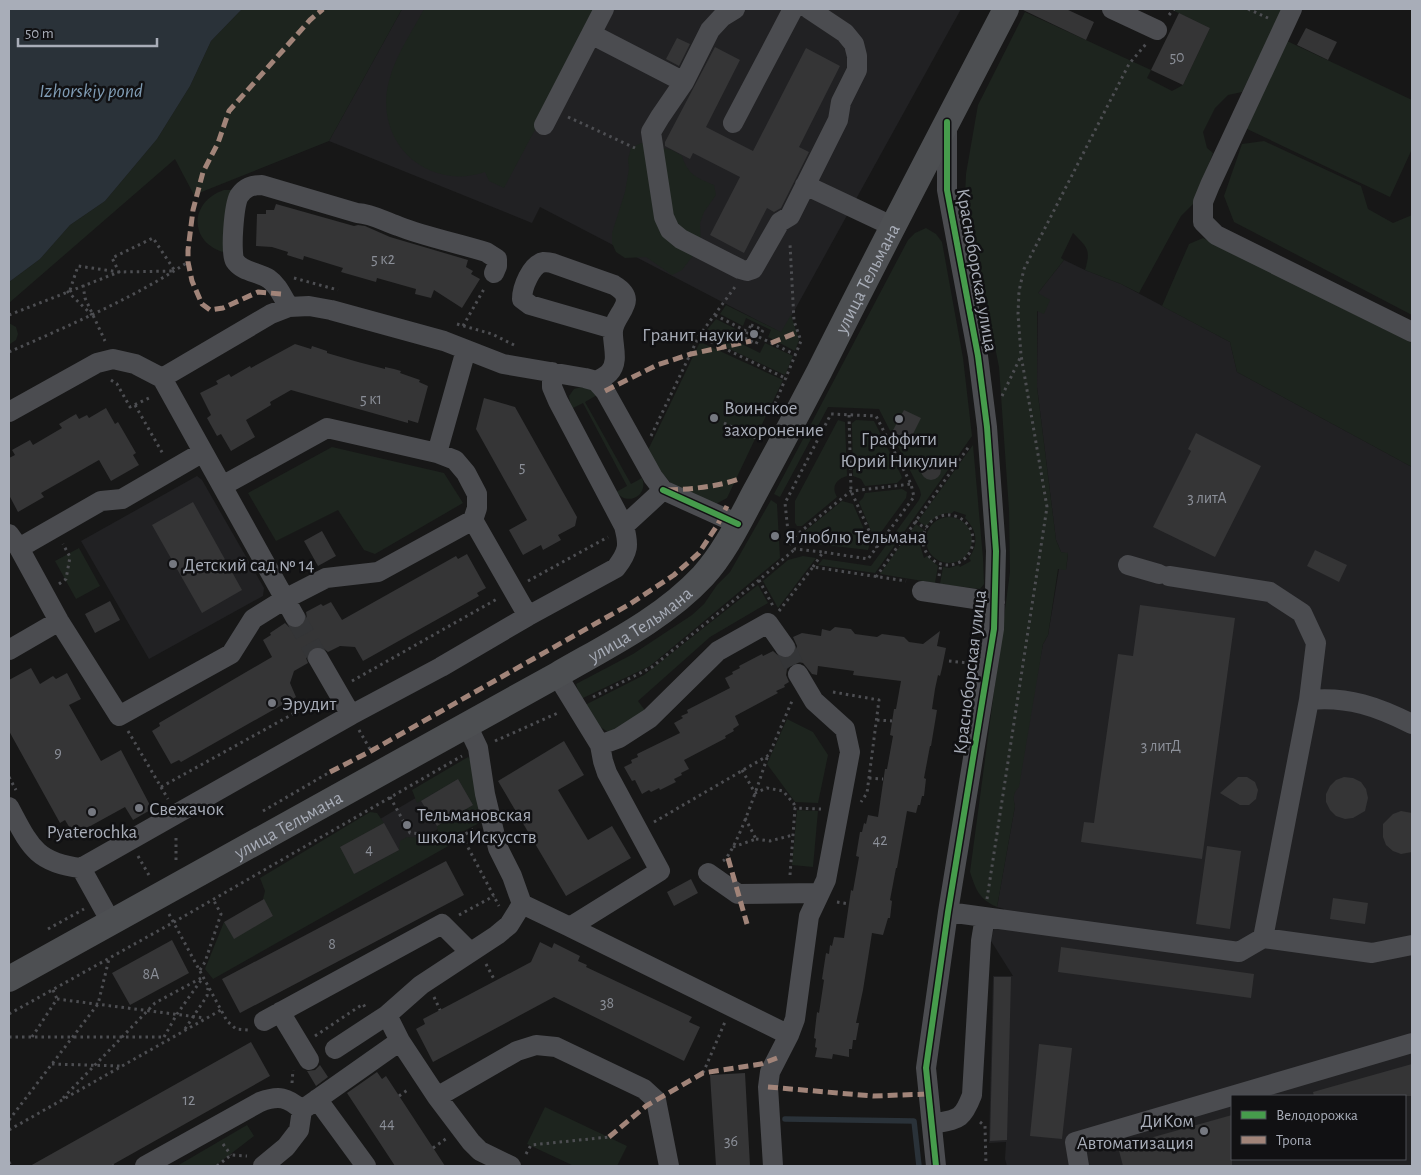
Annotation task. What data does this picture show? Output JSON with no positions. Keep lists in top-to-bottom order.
{
  "streets": {
    "main road": ["улица Тельмана"],
    "street": ["Красноборская улица"]
  },
  "crossings": [
    ["Красноборская улица", "улица Тельмана"]
  ],
  "water": ["Izhorskiy pond"],
  "places": [
    "Гранит науки",
    "Воинское захоронение",
    "Граффити Юрий Никулин",
    "Я люблю Тельмана",
    "Детский сад № 14",
    "Эрудит",
    "Свежачок",
    "Pyaterochka",
    "Тельмановская школа Искусств",
    "ДиКом Автоматизация"
  ],
  "house_numbers": [
    "50",
    "5 к2",
    "5 к1",
    "5",
    "3 литА",
    "3 литД",
    "9",
    "42",
    "4",
    "8",
    "8А",
    "38",
    "12",
    "44",
    "36"
  ],
  "legend": ["Велодорожка", "Тропа"],
  "scale_bar": "50 m"
}
